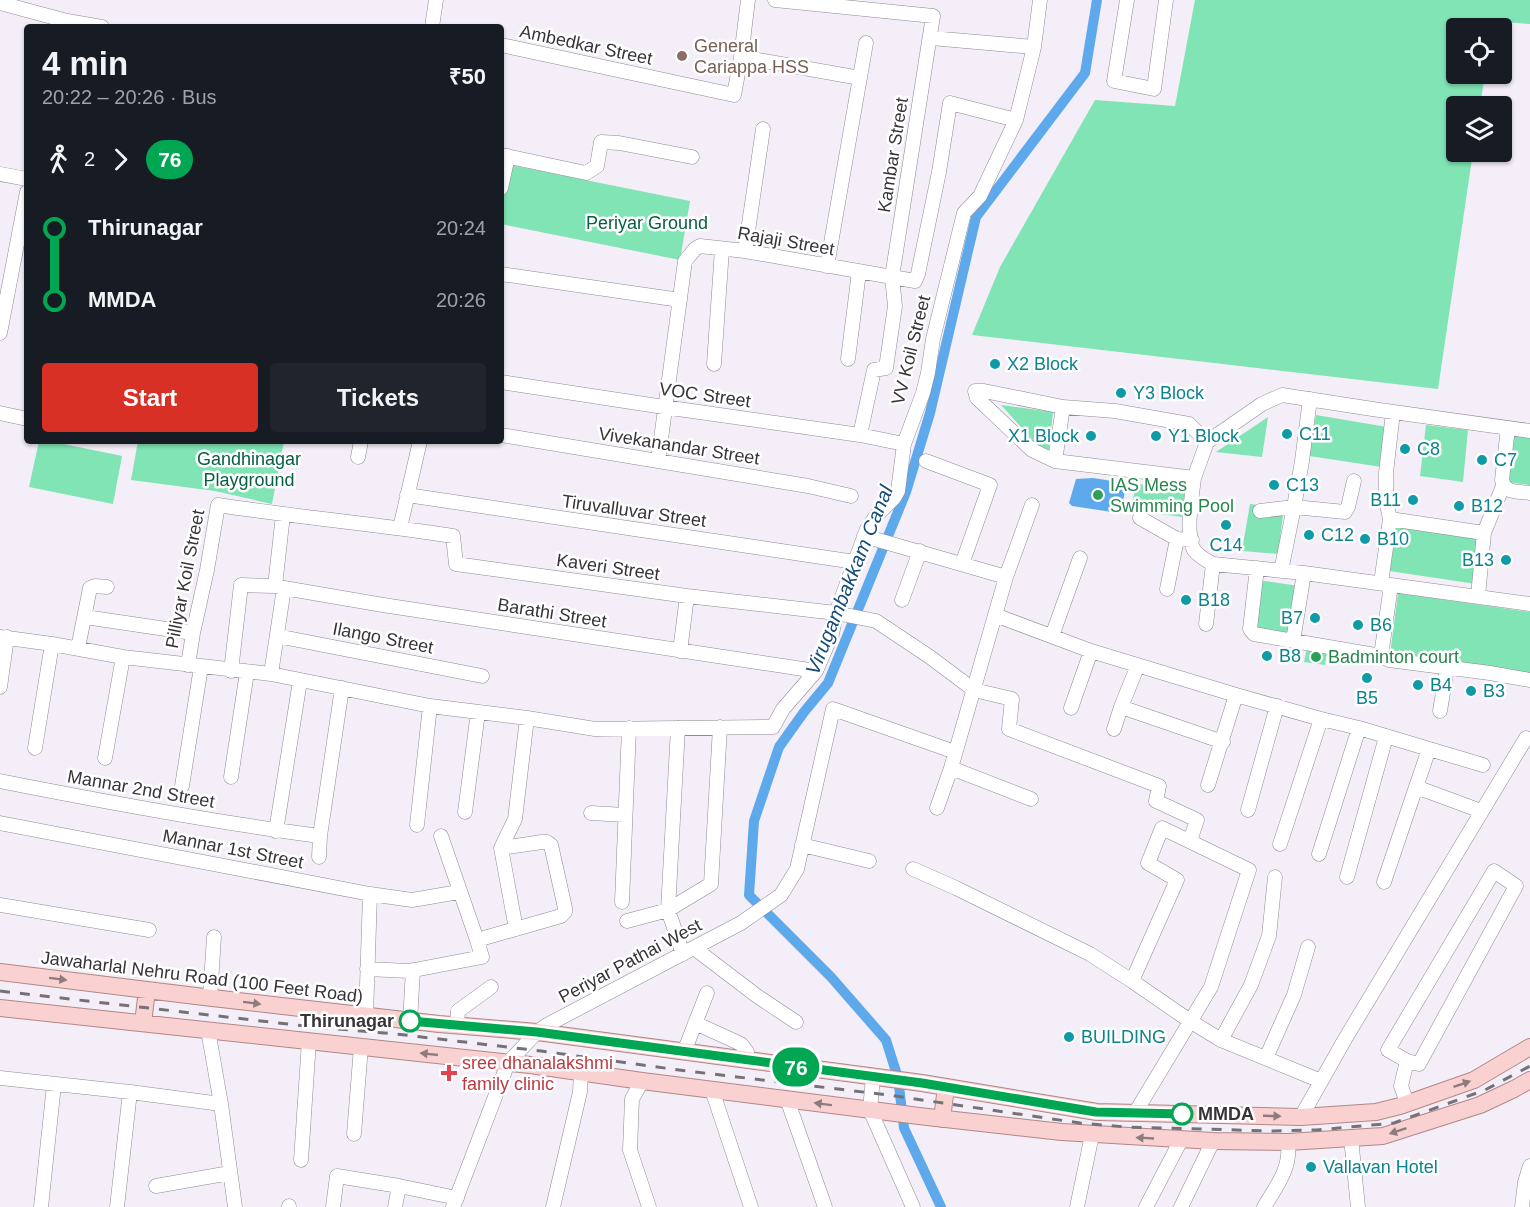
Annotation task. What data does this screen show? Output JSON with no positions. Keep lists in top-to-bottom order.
{
  "streets": {
    "main road": ["Jawaharlal Nehru Road (100 Feet Road)"],
    "street": [
      "Ambedkar Street",
      "Kambar Street",
      "Rajaji Street",
      "VV Koil Street",
      "VOC Street",
      "Vivekanandar Street",
      "Tiruvalluvar Street",
      "Kaveri Street",
      "Pilliyar Koil Street",
      "Barathi Street",
      "Ilango Street",
      "Mannar 2nd Street",
      "Mannar 1st Street",
      "Periyar Pathai West"
    ]
  },
  "crossings": [
    ["Kambar Street", "Rajaji Street"],
    ["Kambar Street", "VOC Street"],
    ["Rajaji Street", "VV Koil Street"],
    ["VV Koil Street", "VOC Street"],
    ["VV Koil Street", "Tiruvalluvar Street"],
    ["VV Koil Street", "Kaveri Street"],
    ["VV Koil Street", "Barathi Street"],
    ["Kaveri Street", "Pilliyar Koil Street"],
    ["Periyar Pathai West", "Jawaharlal Nehru Road (100 Feet Road)"]
  ],
  "water": ["Virugambakkam Canal"],
  "parks": ["Periyar Ground", "Gandhinagar Playground"],
  "places": {
    "other": [
      "General Cariappa HSS",
      "X2 Block",
      "Y3 Block",
      "C11",
      "X1 Block",
      "Y1 Block",
      "C8",
      "C7",
      "C13",
      "IAS Mess Swimming Pool",
      "B11",
      "B12",
      "C14",
      "C12",
      "B10",
      "B13",
      "B18",
      "B7",
      "B6",
      "B8",
      "Badminton court",
      "B5",
      "B4",
      "B3",
      "Thirunagar",
      "BUILDING",
      "MMDA",
      "Vallavan Hotel"
    ],
    "health": ["sree dhanalakshmi family clinic"]
  },
  "lines": ["bus line 76"],
  "page": {
    "on_map": "76",
    "heading": ["4 min", "20:22 – 20:26 · Bus", "₹50"],
    "legs": ["2", "76"],
    "list": [
      {
        "name": "Thirunagar",
        "value": "20:24"
      },
      {
        "name": "MMDA",
        "value": "20:26"
      }
    ],
    "buttons": ["Start", "Tickets"]
  }
}
